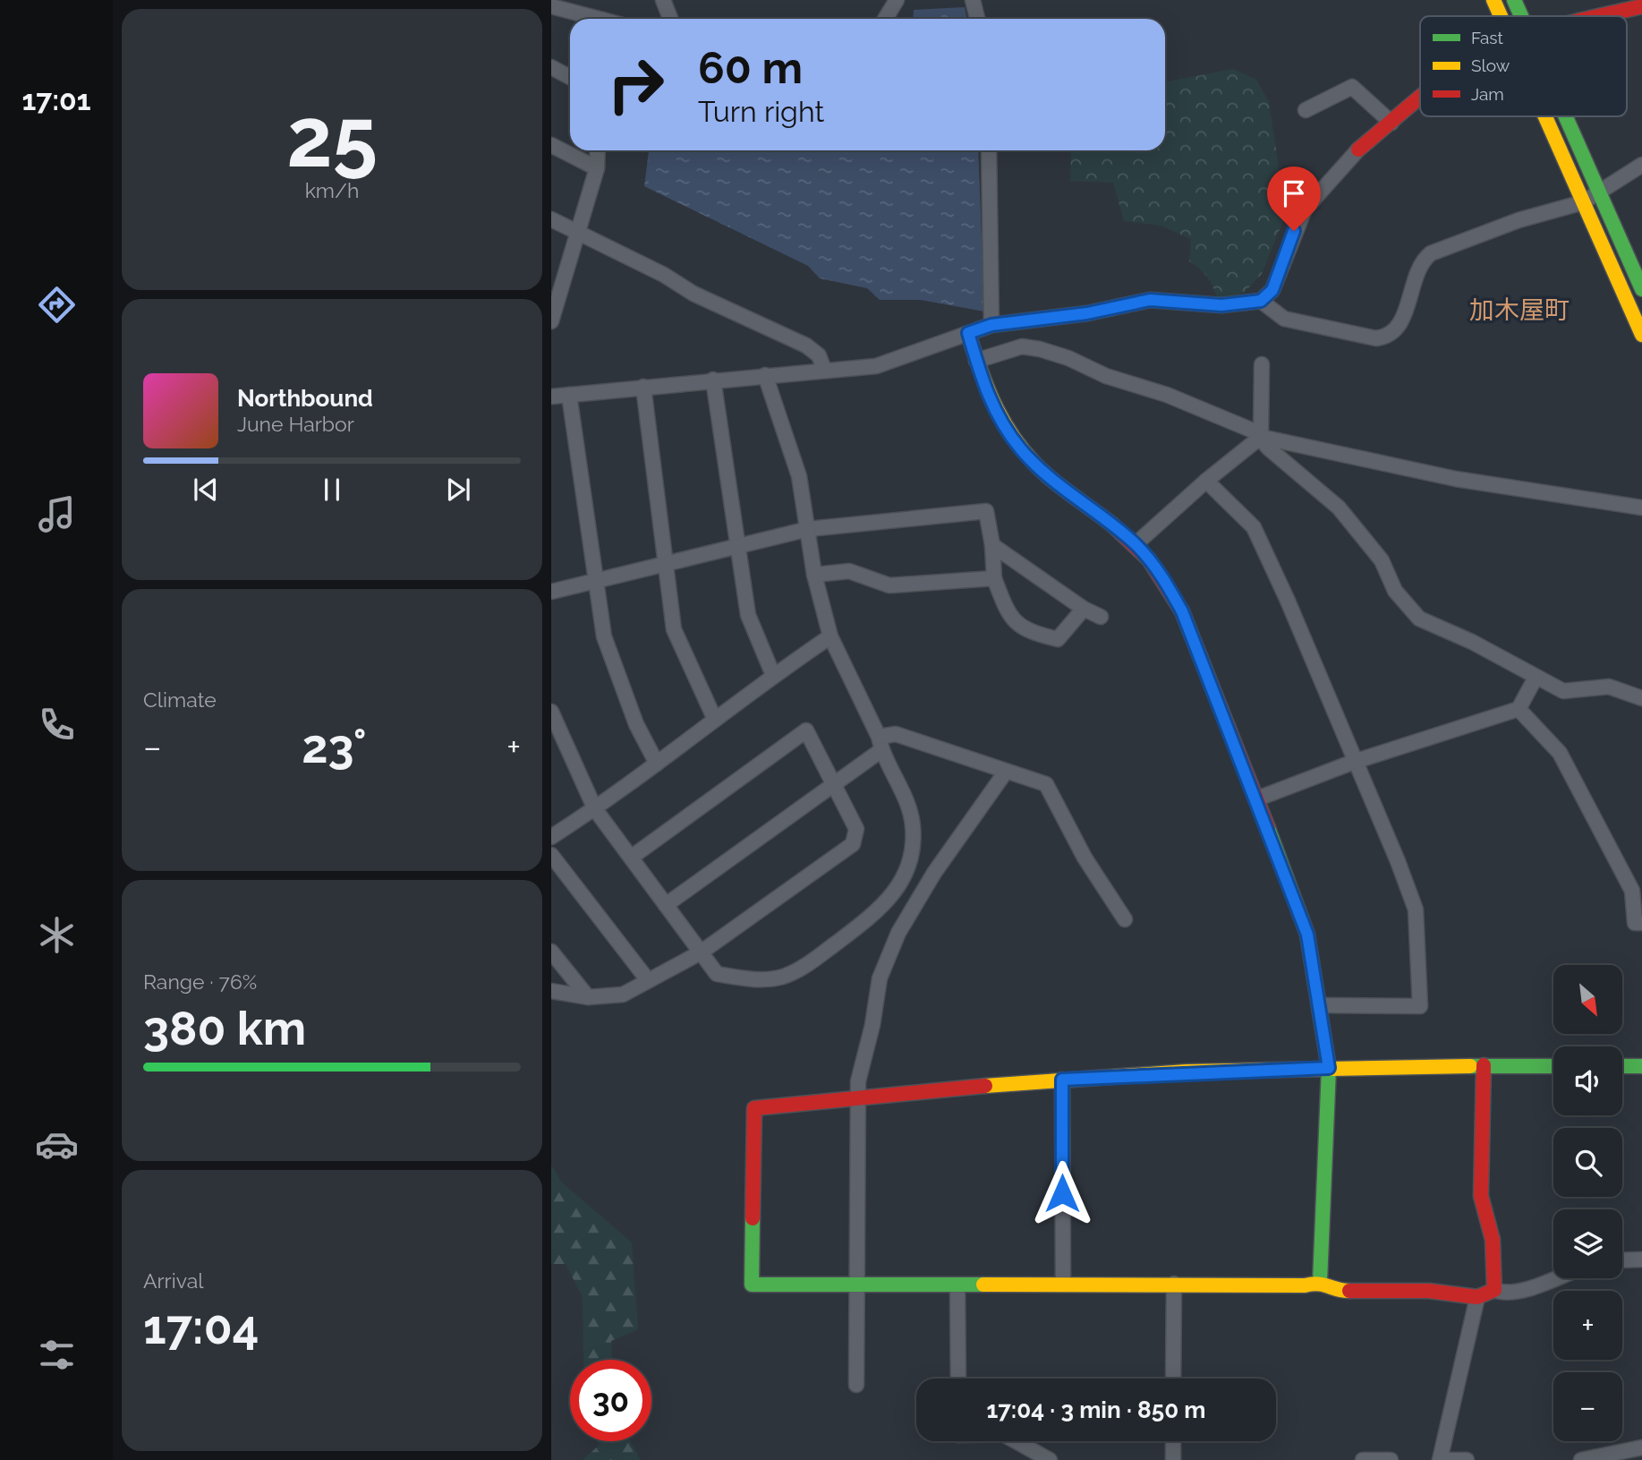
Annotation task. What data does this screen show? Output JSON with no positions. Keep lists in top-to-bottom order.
{
  "districts": ["加木屋町"],
  "legend": ["Fast", "Slow", "Jam"],
  "north": "bottom right",
  "page": {
    "tabs": "17:01",
    "tile": [
      ["25", "km/h"],
      "Climate",
      ["Range · 76%", "380 km"],
      ["Arrival", "17:04"]
    ],
    "turn": ["60 m", "Turn right"],
    "song": ["Northbound", "June Harbor"],
    "heat": ["−", "23°", "+"],
    "map_buttons": ["+", "−"],
    "limit": "30",
    "trip": "17:04 · 3 min · 850 m"
  }
}
